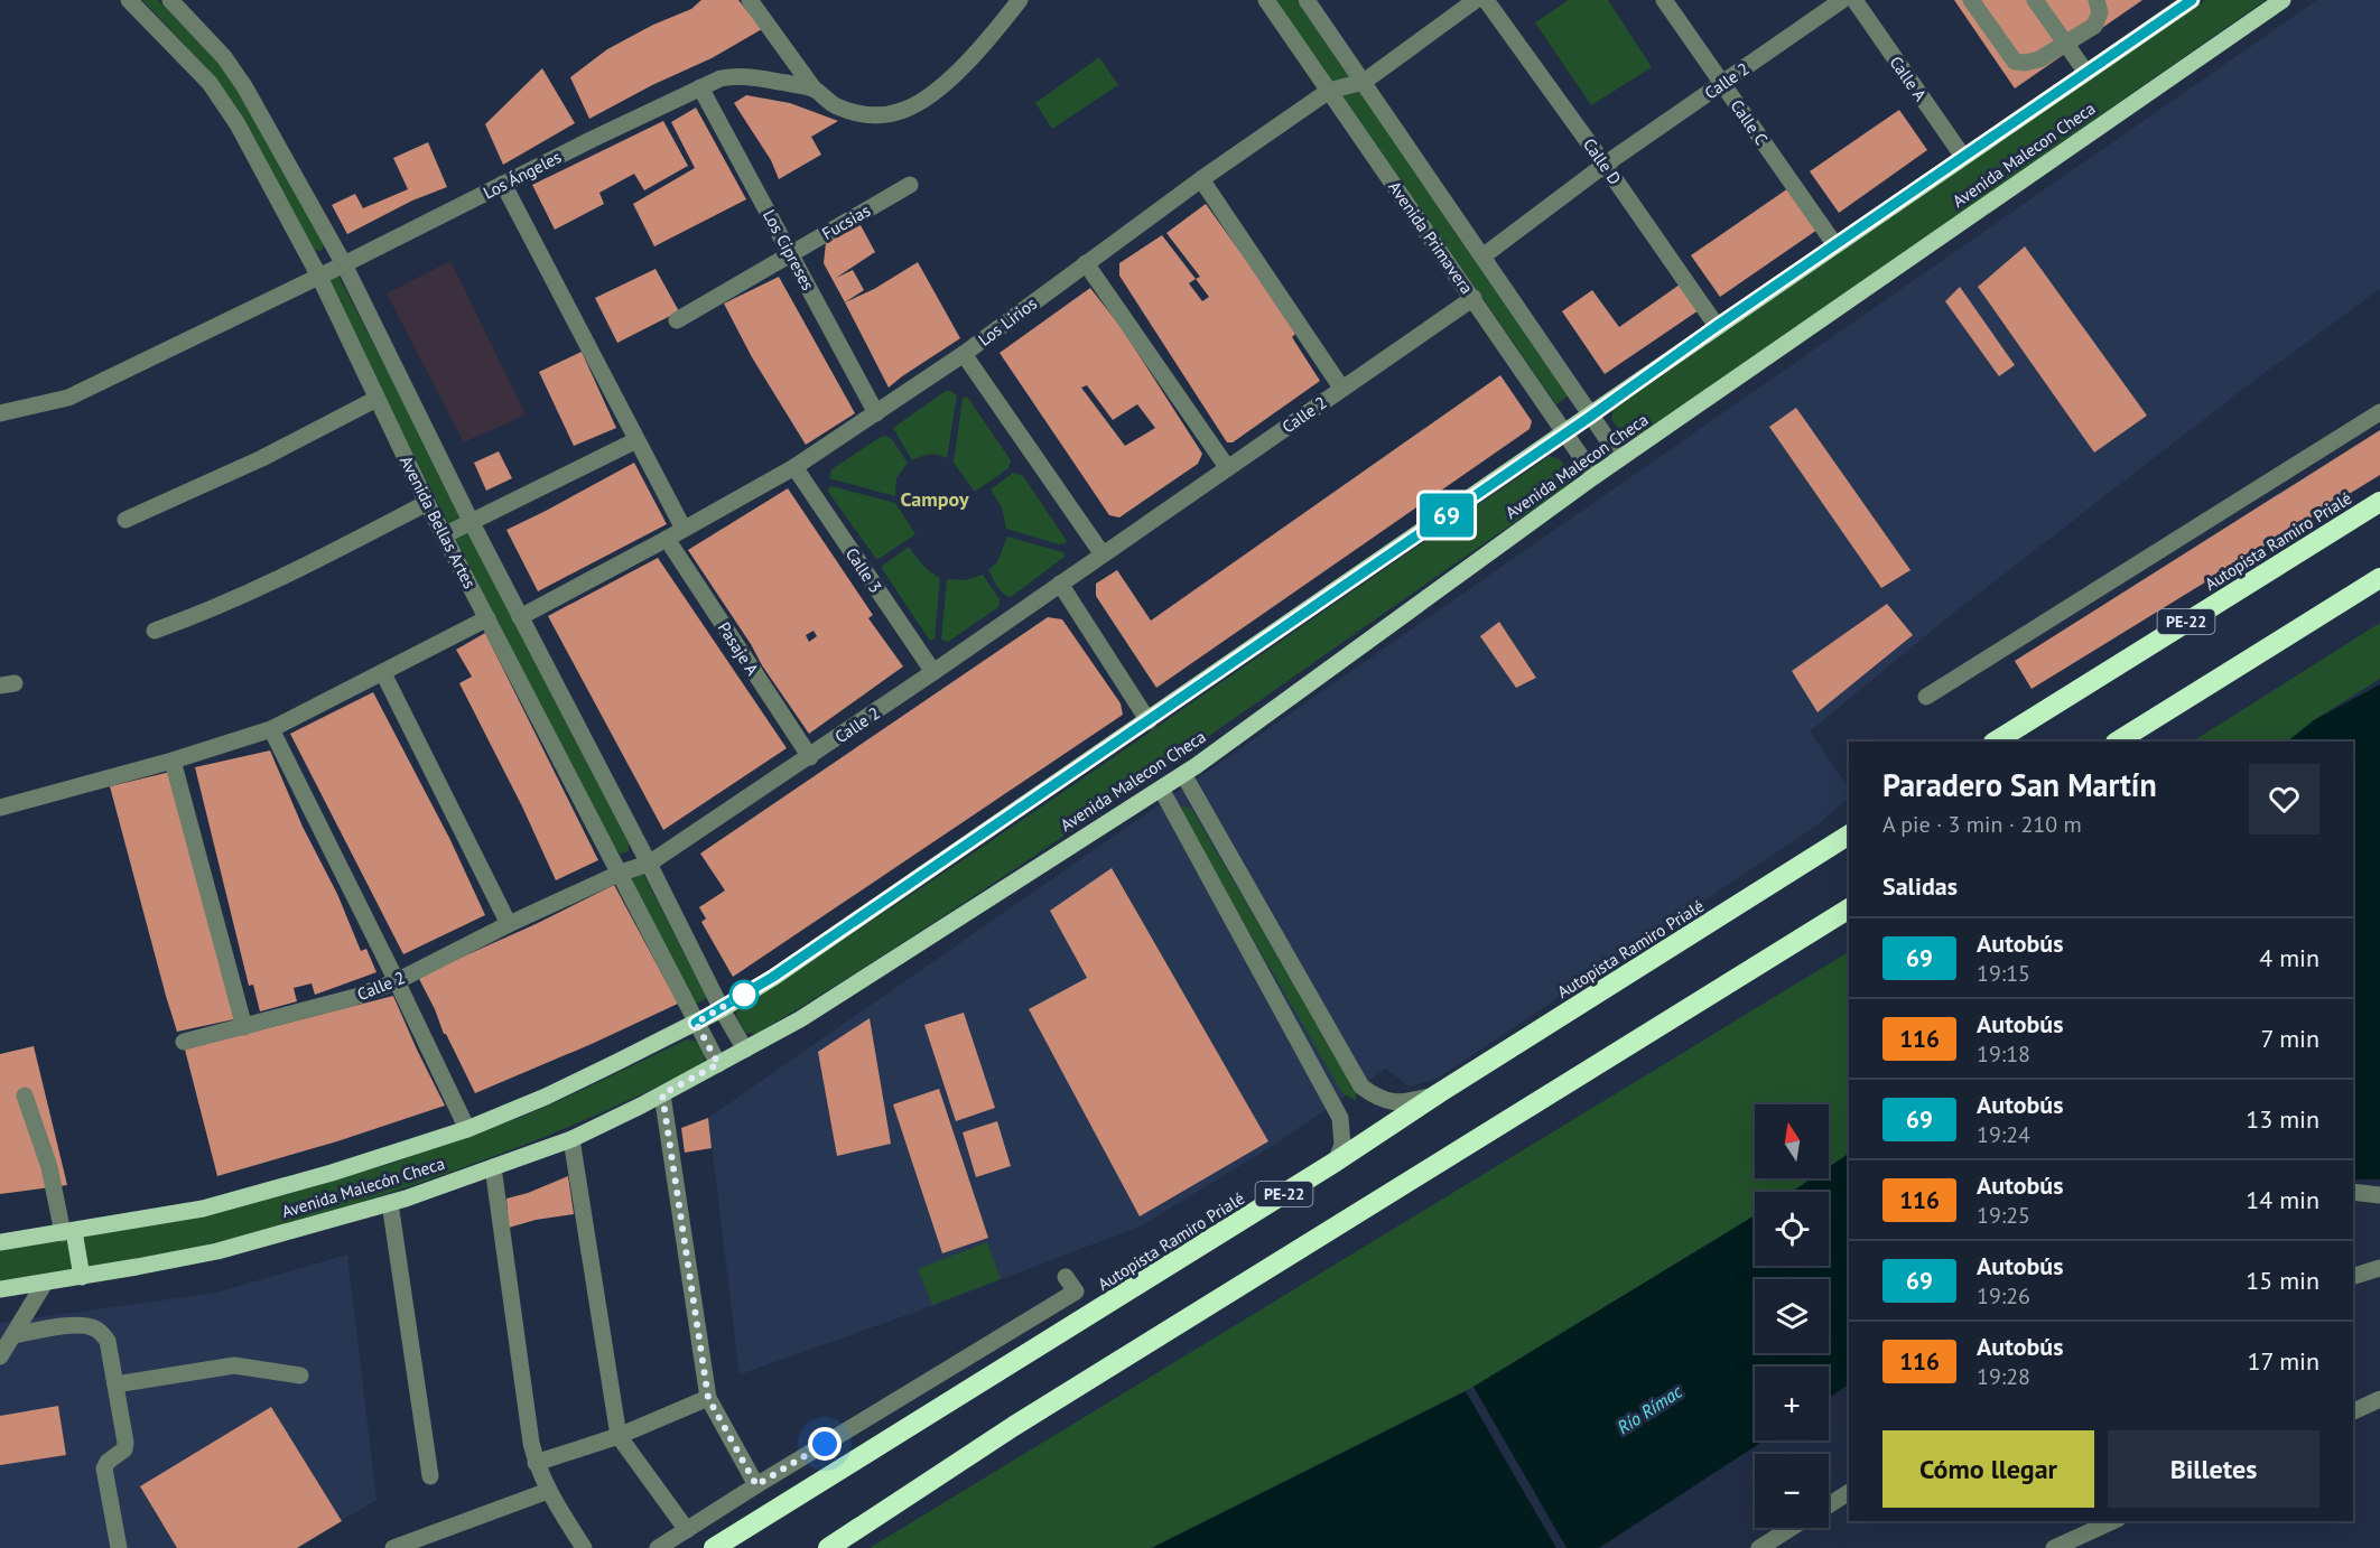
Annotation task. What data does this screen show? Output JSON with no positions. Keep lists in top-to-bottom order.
{
  "streets": {
    "highway": ["Autopista Ramiro Prialé", "PE-22"],
    "main road": ["Avenida Malecon Checa", "Avenida Malecón Checa"],
    "street": [
      "Calle A",
      "Calle 2",
      "Calle C",
      "Calle D",
      "Los Ángeles",
      "Fucsias",
      "Avenida Primavera",
      "Los Cipreses",
      "Los Lirios",
      "Avenida Bellas Artes",
      "Calle 3",
      "Pasaje A"
    ]
  },
  "crossings": [
    ["Calle A", "Avenida Malecon Checa"],
    ["Calle 2", "Calle C"],
    ["Calle 2", "Calle D"],
    ["Calle 2", "Avenida Primavera"],
    ["Calle 2", "Avenida Bellas Artes"],
    ["Calle 2", "Calle 3"],
    ["Calle 2", "Pasaje A"],
    ["Calle C", "Avenida Malecon Checa"],
    ["Avenida Malecon Checa", "Calle D"],
    ["Avenida Malecon Checa", "Avenida Primavera"],
    ["Avenida Malecon Checa", "Avenida Bellas Artes"],
    ["Avenida Malecon Checa", "Avenida Malecón Checa"],
    ["Los Ángeles", "Los Cipreses"],
    ["Los Ángeles", "Avenida Bellas Artes"],
    ["Fucsias", "Los Cipreses"],
    ["Avenida Primavera", "Los Lirios"],
    ["Los Cipreses", "Los Lirios"],
    ["Los Lirios", "Avenida Bellas Artes"],
    ["Los Lirios", "Calle 3"],
    ["Los Lirios", "Pasaje A"],
    ["Avenida Bellas Artes", "Avenida Malecón Checa"]
  ],
  "districts": ["Campoy"],
  "water": ["Río Rímac"],
  "lines": ["bus line 69"],
  "north": "top",
  "page": {
    "on_map": "69",
    "heading": [
      ["Paradero San Martín", "A pie · 3 min · 210 m"],
      "Salidas"
    ],
    "list": [
      {
        "mark": "69",
        "name": "Autobús",
        "note": "19:15",
        "value": "4 min"
      },
      {
        "mark": "116",
        "name": "Autobús",
        "note": "19:18",
        "value": "7 min"
      },
      {
        "mark": "69",
        "name": "Autobús",
        "note": "19:24",
        "value": "13 min"
      },
      {
        "mark": "116",
        "name": "Autobús",
        "note": "19:25",
        "value": "14 min"
      },
      {
        "mark": "69",
        "name": "Autobús",
        "note": "19:26",
        "value": "15 min"
      },
      {
        "mark": "116",
        "name": "Autobús",
        "note": "19:28",
        "value": "17 min"
      }
    ],
    "map_buttons": ["+", "−"],
    "buttons": ["Cómo llegar", "Billetes"]
  }
}
